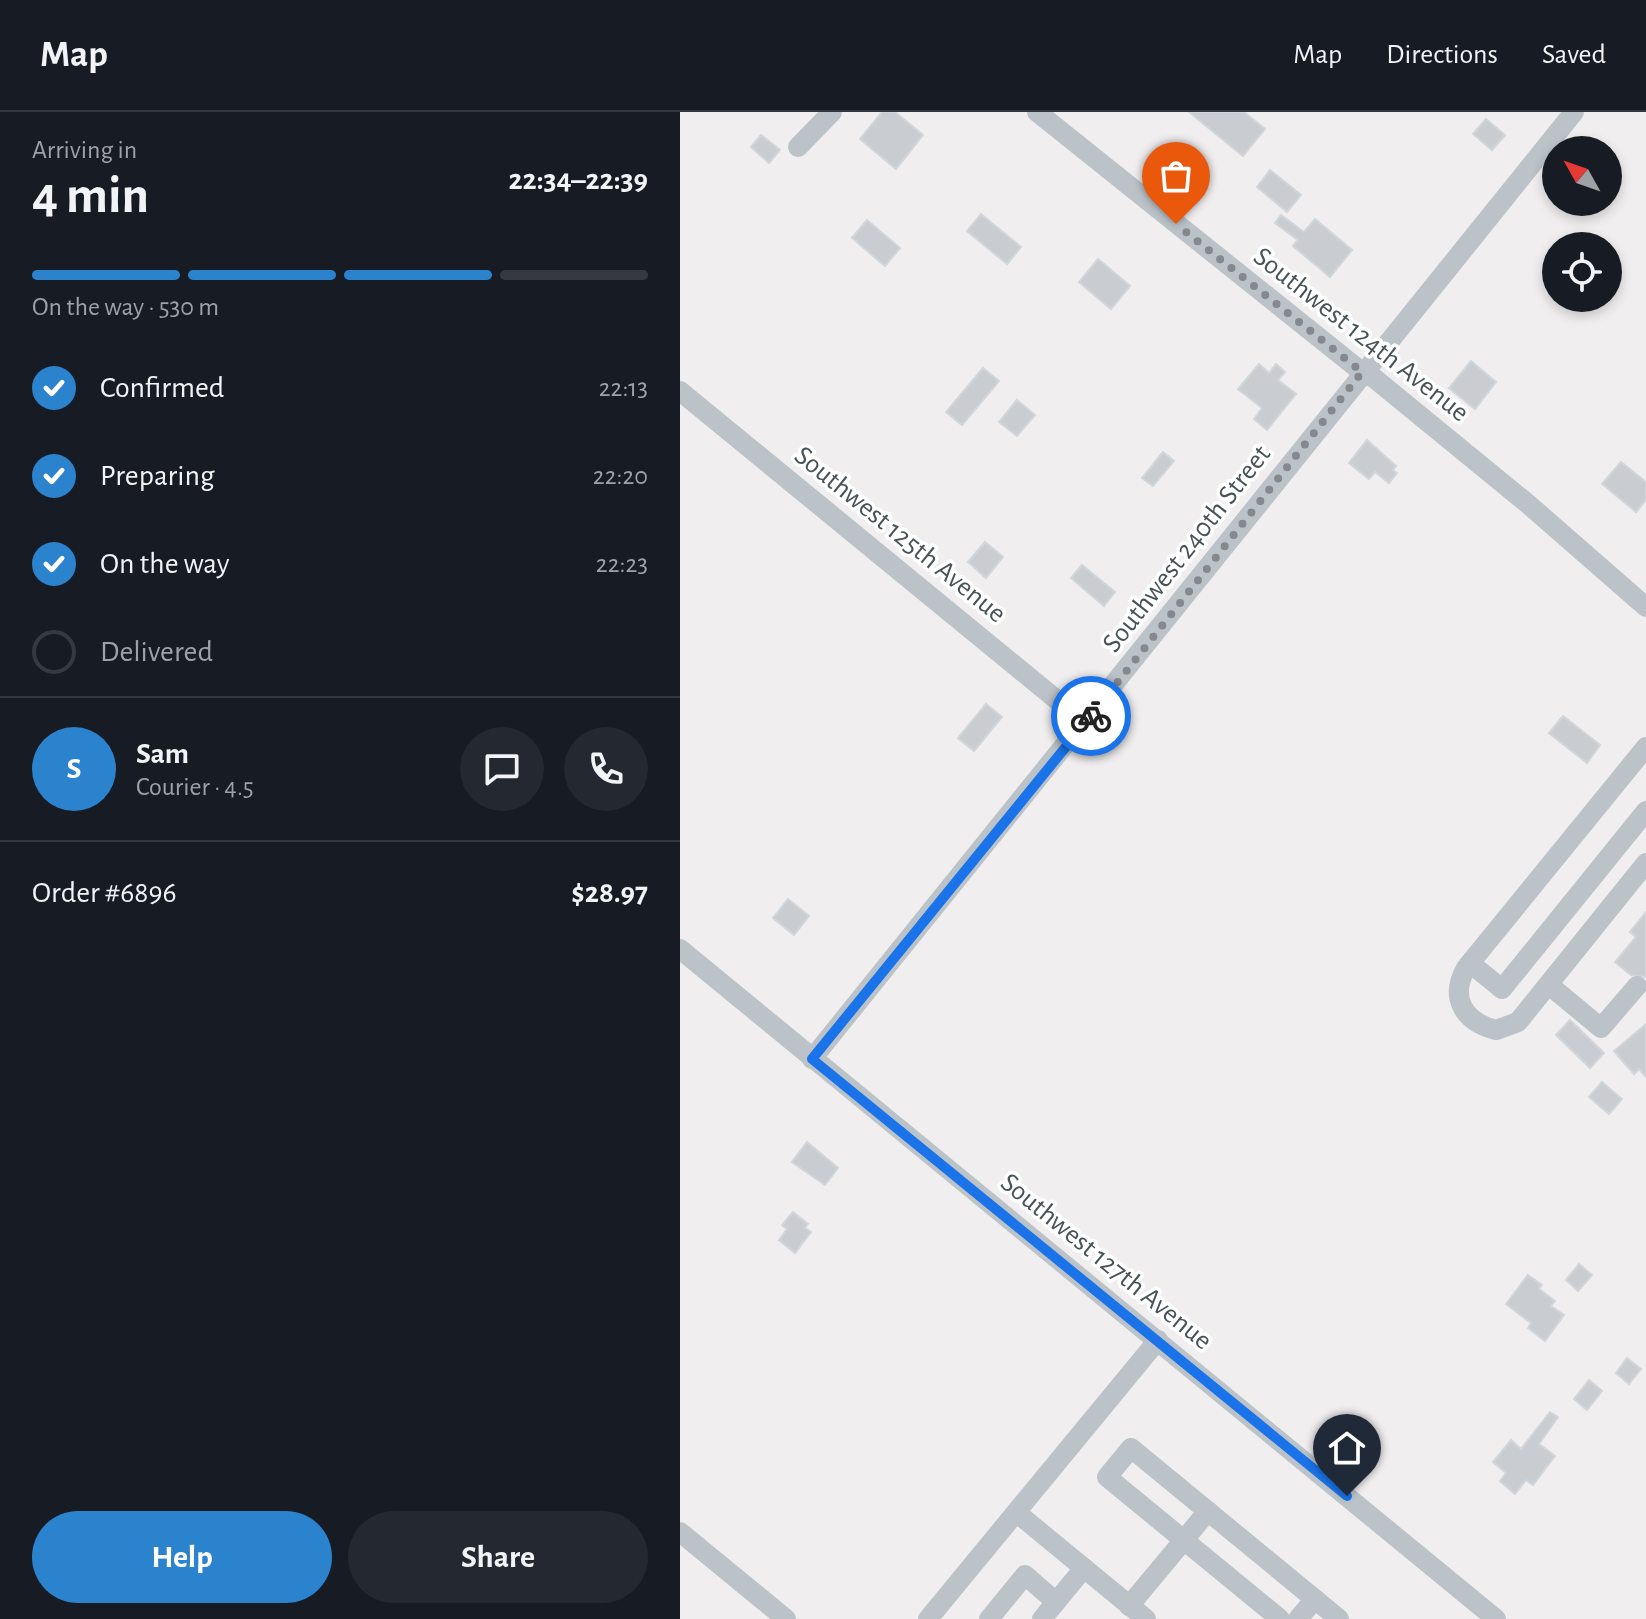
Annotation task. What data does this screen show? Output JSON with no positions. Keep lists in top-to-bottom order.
{
  "streets": {
    "street": [
      "Southwest 124th Avenue",
      "Southwest 125th Avenue",
      "Southwest 240th Street",
      "Southwest 127th Avenue"
    ]
  },
  "crossings": [
    ["Southwest 124th Avenue", "Southwest 240th Street"],
    ["Southwest 125th Avenue", "Southwest 240th Street"],
    ["Southwest 240th Street", "Southwest 127th Avenue"]
  ],
  "north": "top left",
  "page": {
    "header": "Map",
    "nav": ["Map", "Directions", "Saved"],
    "heading": ["4 min", "Arriving in", "22:34–22:39"],
    "panel": [
      "Sam",
      "Courier · 4.5",
      "Order #6896",
      "$28.97"
    ],
    "bar": "On the way · 530 m",
    "list": [
      ["Confirmed", "22:13"],
      ["Preparing", "22:20"],
      ["On the way", "22:23"],
      "Delivered"
    ],
    "round": "S",
    "buttons": ["Help", "Share"]
  }
}
